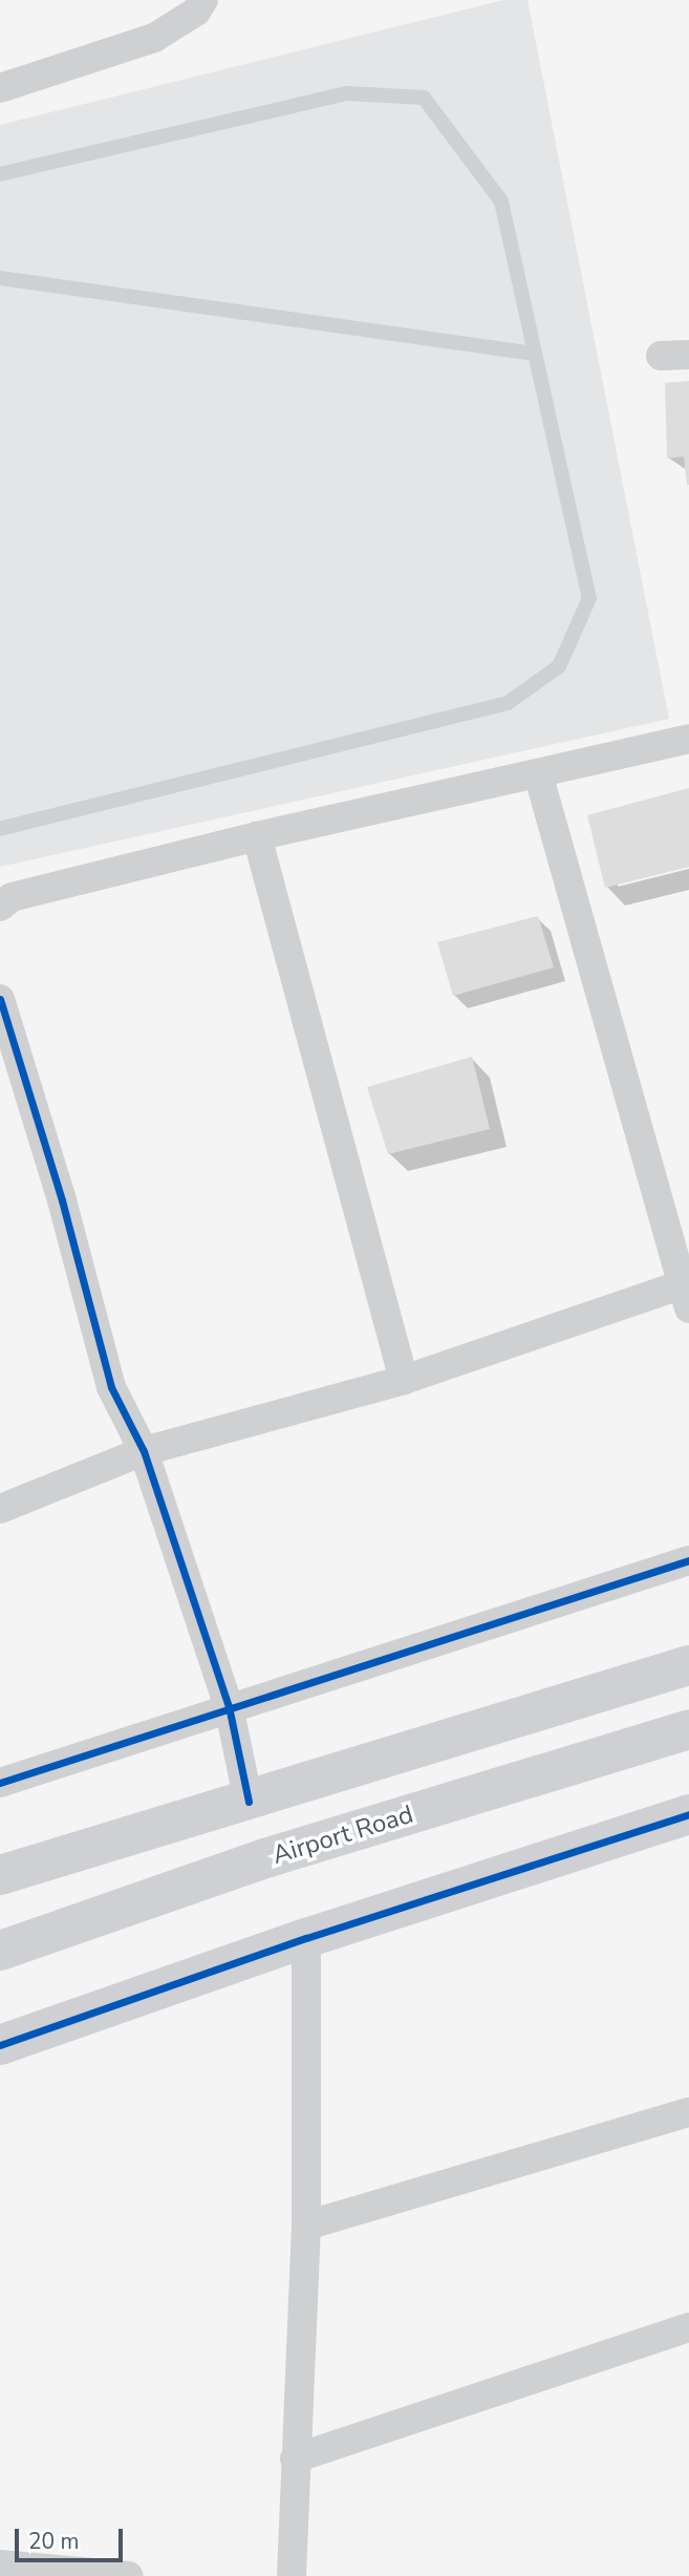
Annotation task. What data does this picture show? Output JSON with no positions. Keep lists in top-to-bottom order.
{
  "streets": {
    "street": ["Airport Road"]
  },
  "scale_bar": "20 m"
}
